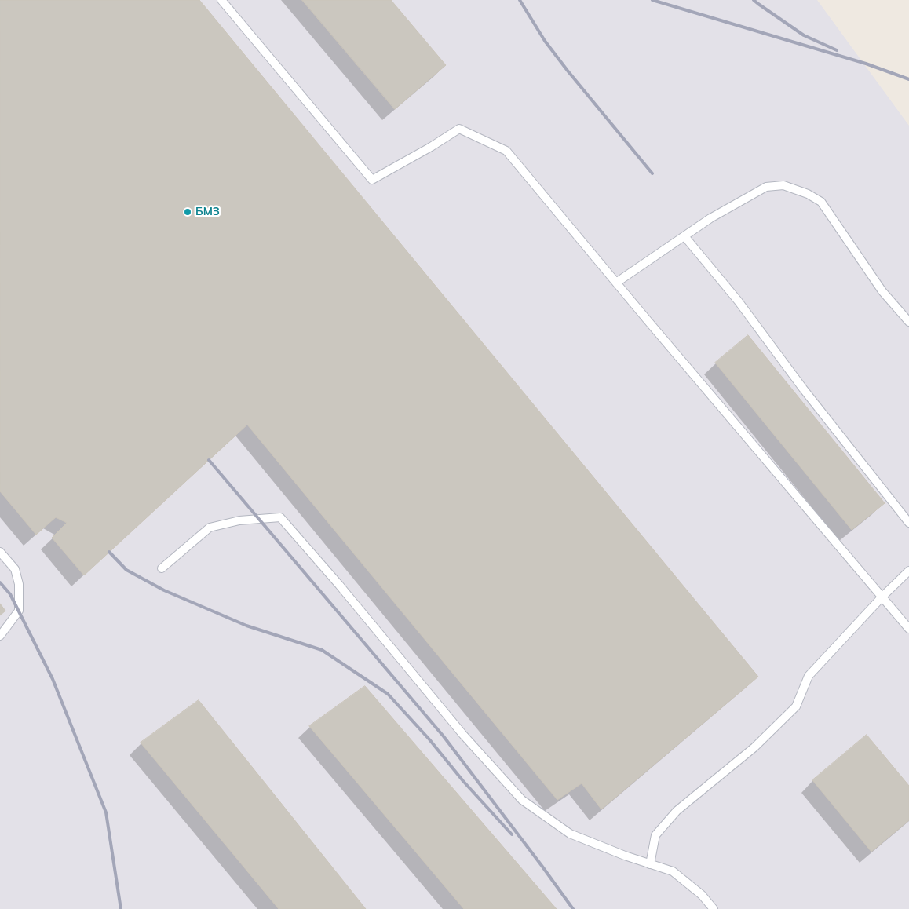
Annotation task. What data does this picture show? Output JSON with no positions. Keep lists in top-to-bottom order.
{
  "places": ["БМЗ"]
}
